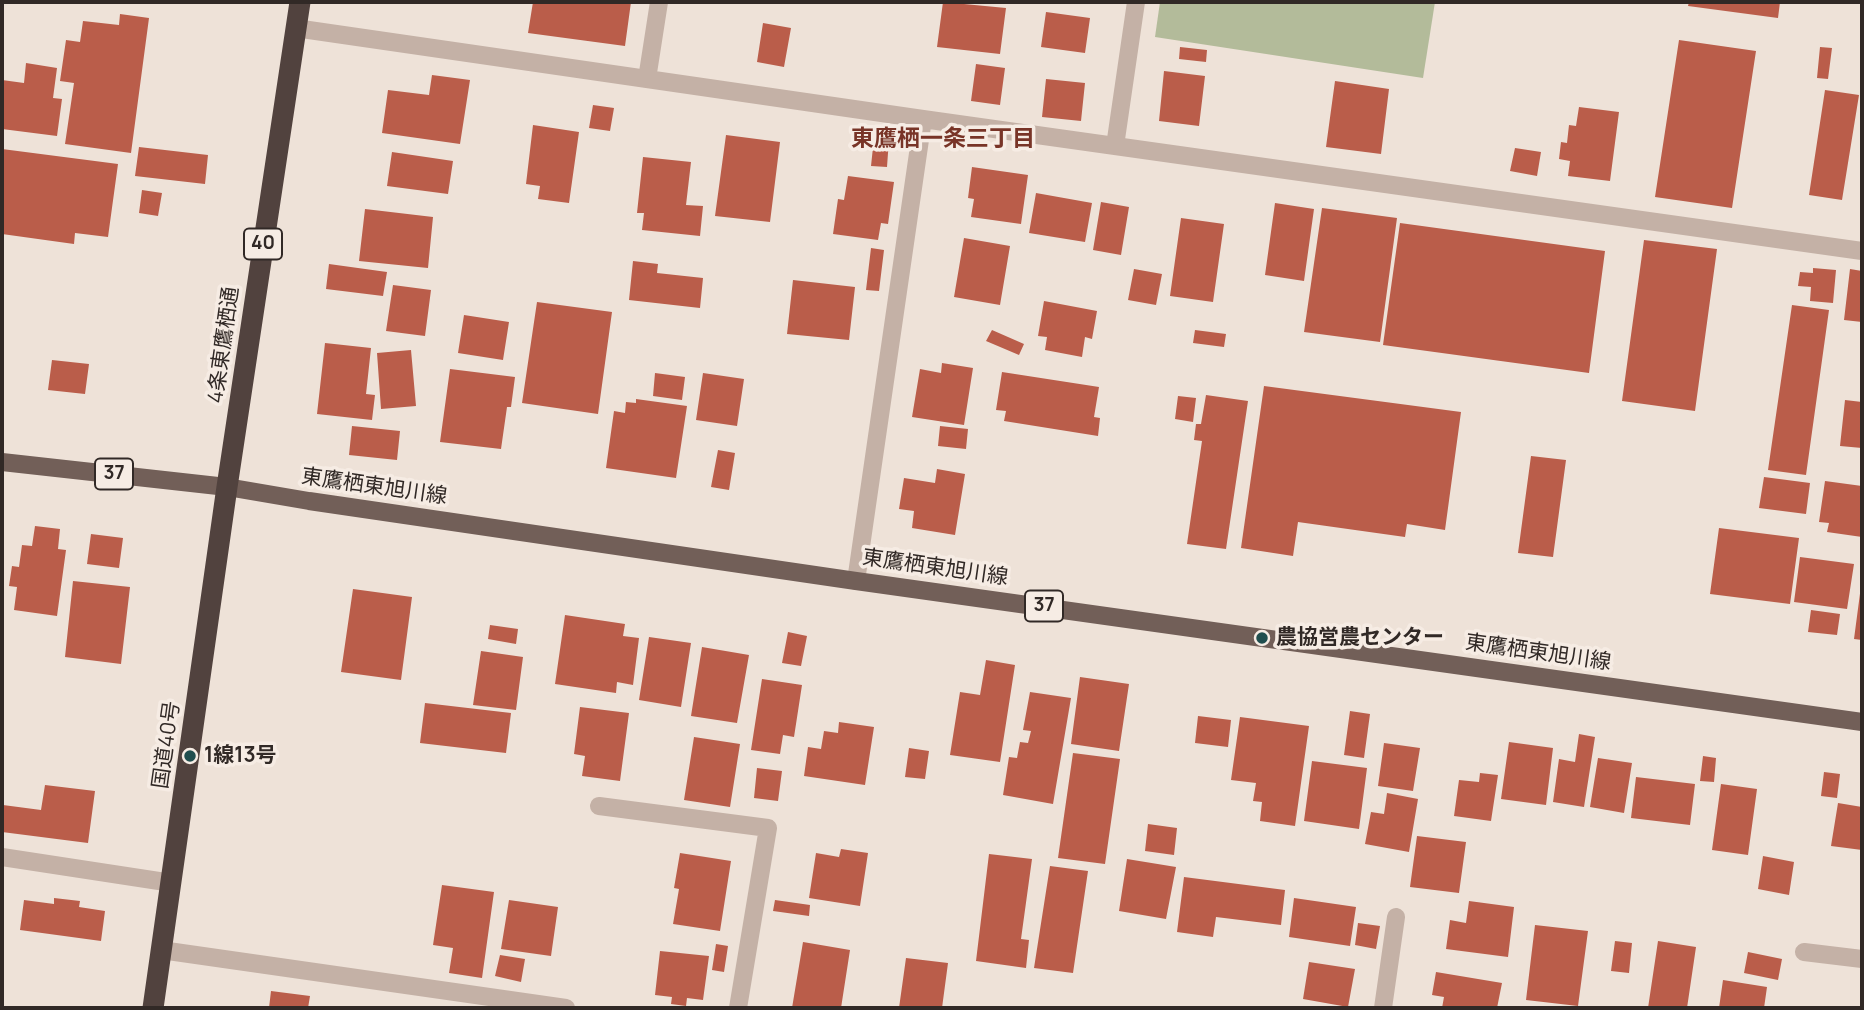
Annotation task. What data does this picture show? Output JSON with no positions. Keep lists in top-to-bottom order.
{
  "streets": {
    "highway": ["40", "4条東鷹栖通", "国道40号"],
    "main road": ["37", "東鷹栖東旭川線"]
  },
  "crossings": [
    ["4条東鷹栖通", "東鷹栖東旭川線"],
    ["4条東鷹栖通", "国道40号"],
    ["東鷹栖東旭川線", "国道40号"]
  ],
  "districts": ["東鷹栖一条三丁目"],
  "places": ["農協営農センター", "1線13号"]
}
